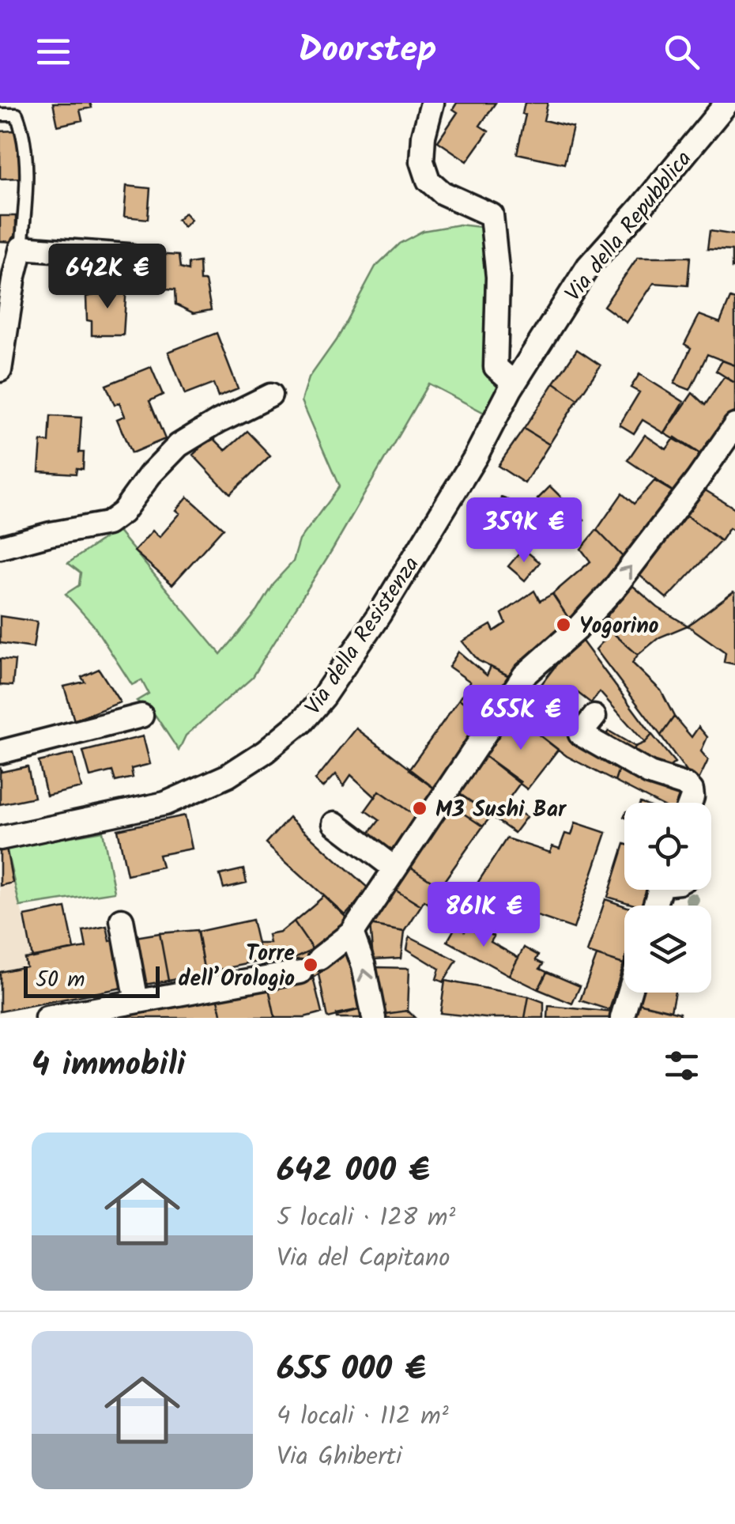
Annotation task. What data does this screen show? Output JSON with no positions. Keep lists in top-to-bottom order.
{
  "streets": {
    "street": ["Via della Repubblica", "Via della Resistenza"]
  },
  "crossings": [
    ["Via della Repubblica", "Via della Resistenza"]
  ],
  "places": ["Yogorino", "M3 Sushi Bar", "Torre dell’Orologio"],
  "scale_bar": "50 m",
  "page": {
    "header": "Doorstep",
    "price": [
      "642K €",
      "359K €",
      "655K €",
      "861K €"
    ],
    "scale": "50 m",
    "heading": "4 immobili",
    "list": [
      {
        "name": "642 000 €",
        "note": "5 locali · 128 m² · Via del Capitano"
      },
      {
        "name": "655 000 €",
        "note": "4 locali · 112 m² · Via Ghiberti"
      }
    ]
  }
}
